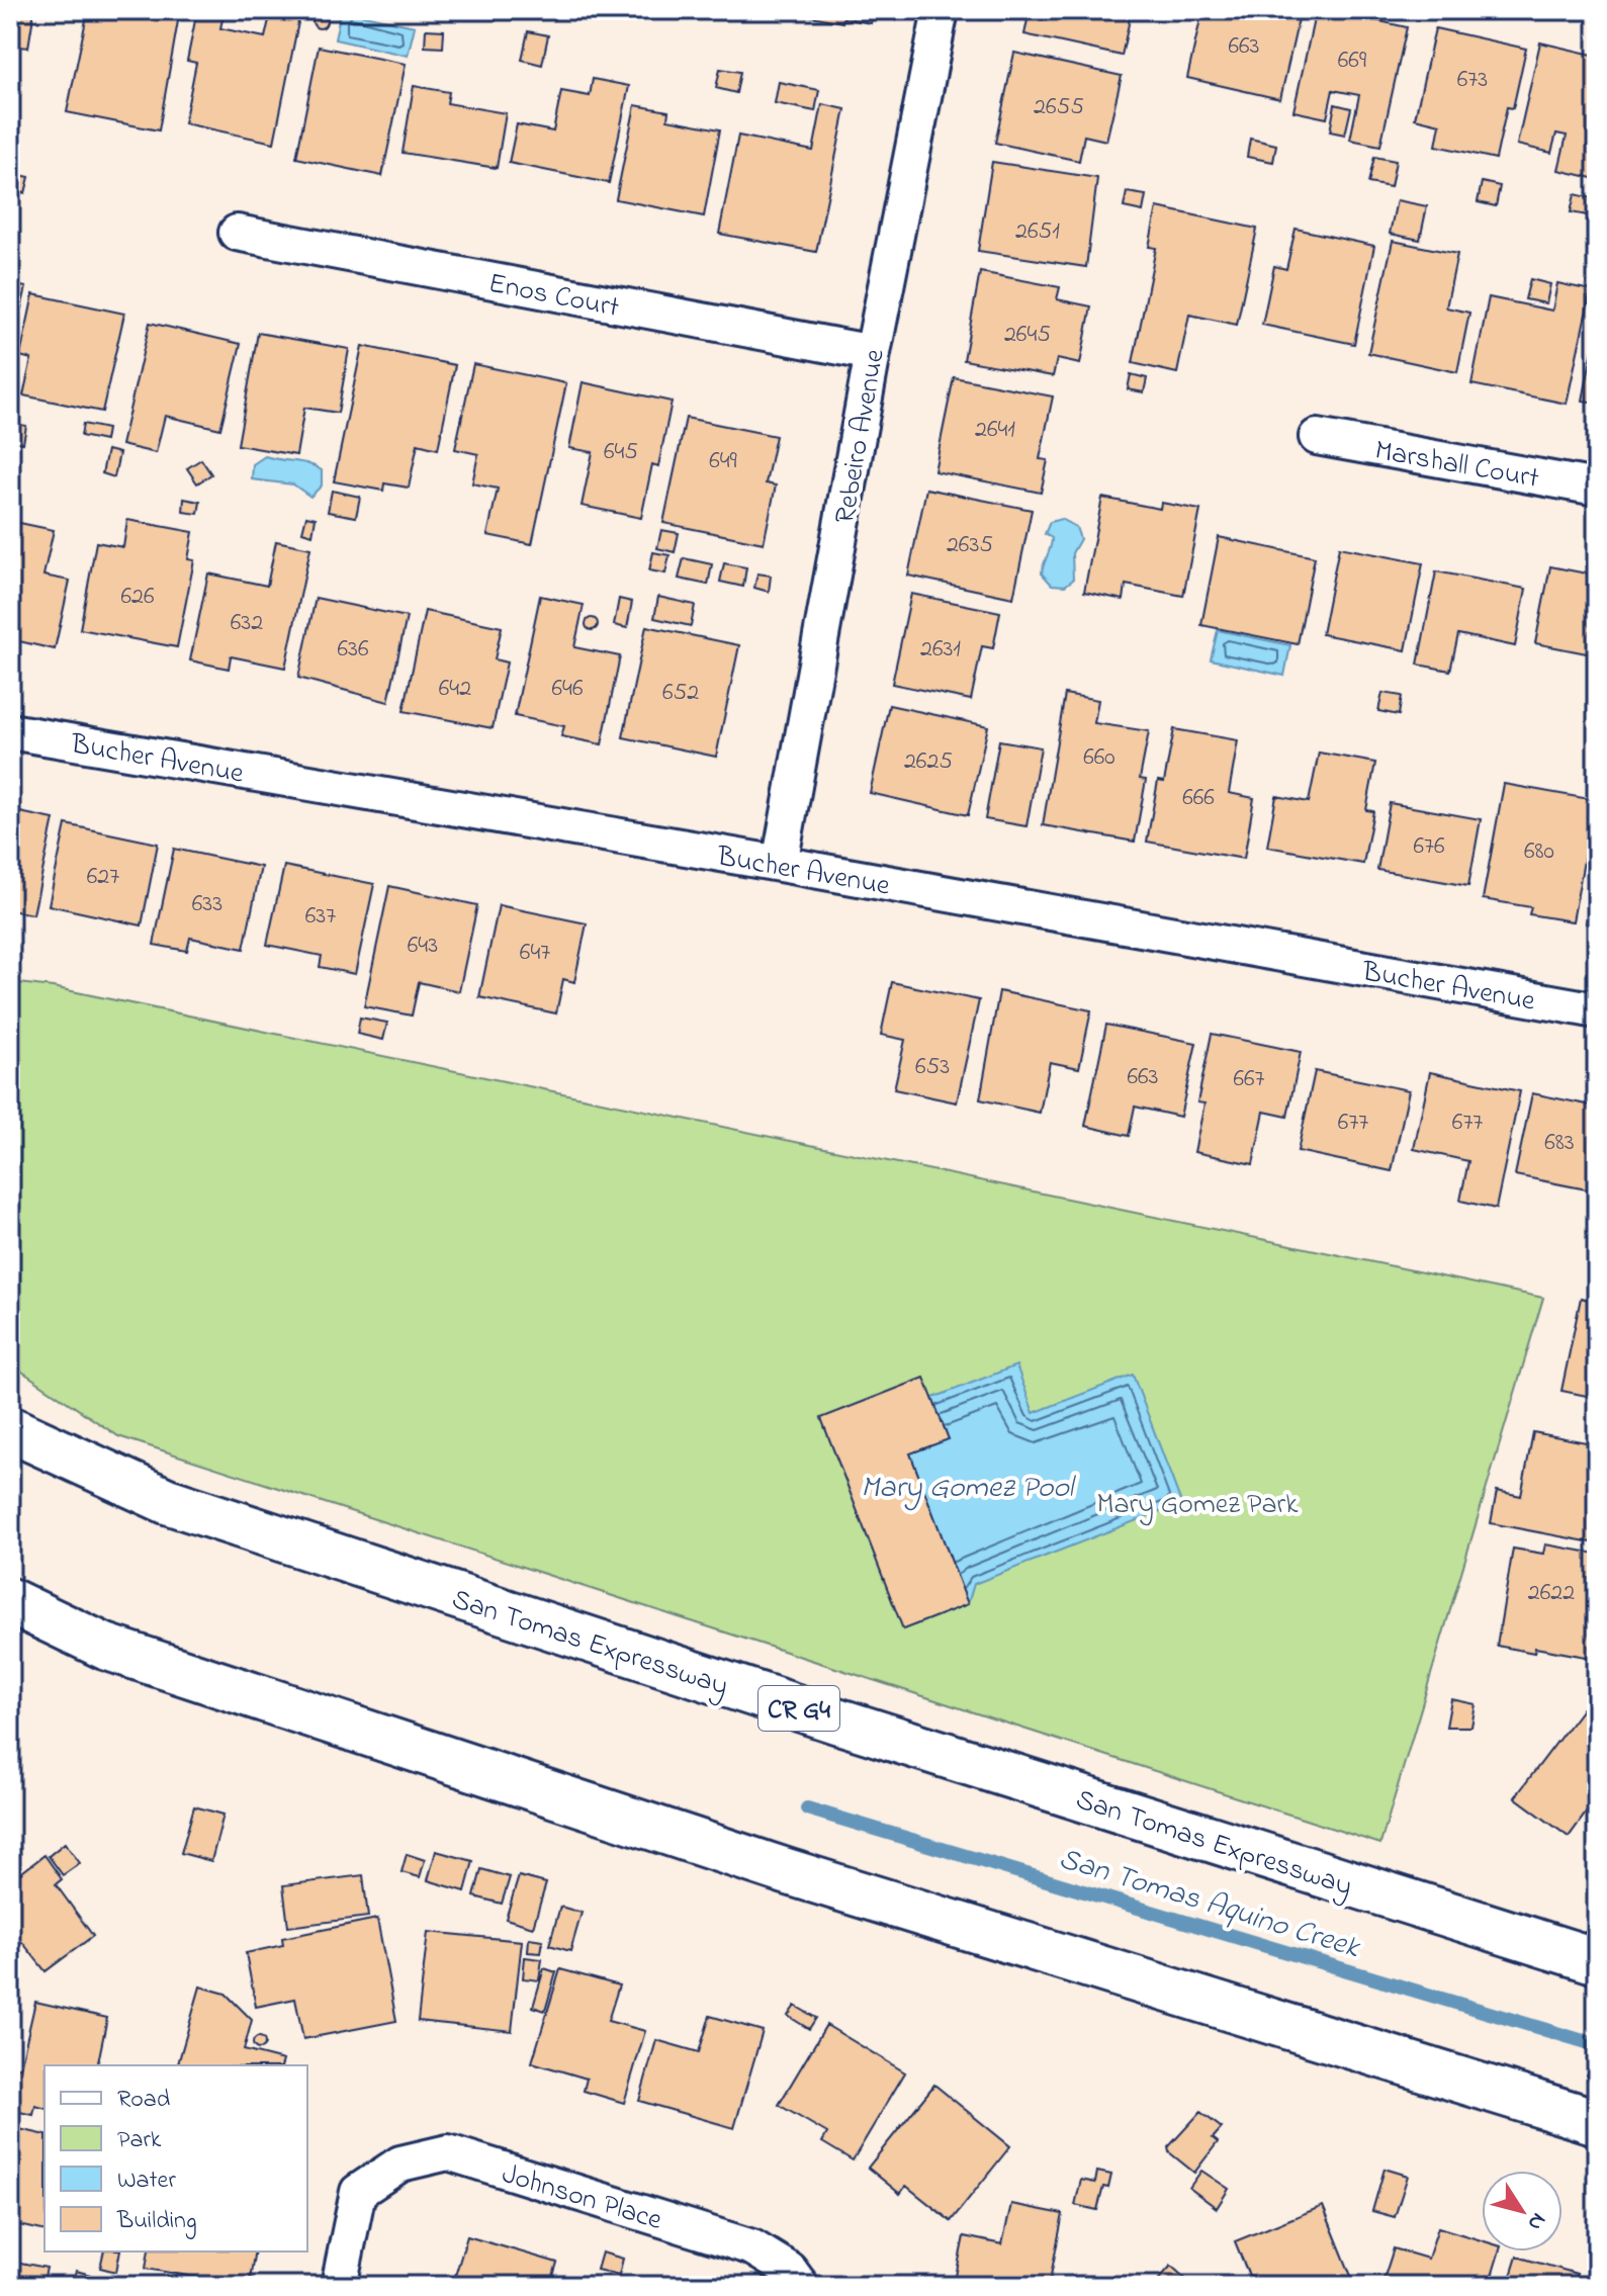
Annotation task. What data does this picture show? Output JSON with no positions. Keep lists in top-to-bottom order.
{
  "streets": {
    "highway": ["San Tomas Expressway", "CR G4"],
    "street": [
      "Enos Court",
      "Rebeiro Avenue",
      "Marshall Court",
      "Bucher Avenue",
      "Johnson Place"
    ]
  },
  "crossings": [
    ["Enos Court", "Rebeiro Avenue"],
    ["Rebeiro Avenue", "Bucher Avenue"]
  ],
  "water": ["Mary Gomez Pool", "San Tomas Aquino Creek"],
  "parks": ["Mary Gomez Park"],
  "house_numbers": [
    "663",
    "669",
    "673",
    "2655",
    "2651",
    "2645",
    "2641",
    "645",
    "649",
    "2635",
    "626",
    "632",
    "636",
    "2631",
    "642",
    "646",
    "652",
    "660",
    "2625",
    "666",
    "676",
    "680",
    "627",
    "633",
    "637",
    "643",
    "647",
    "653",
    "663",
    "667",
    "677",
    "677",
    "683",
    "2622"
  ],
  "legend": [
    "Road",
    "Park",
    "Water",
    "Building"
  ],
  "north": "bottom right"
}
